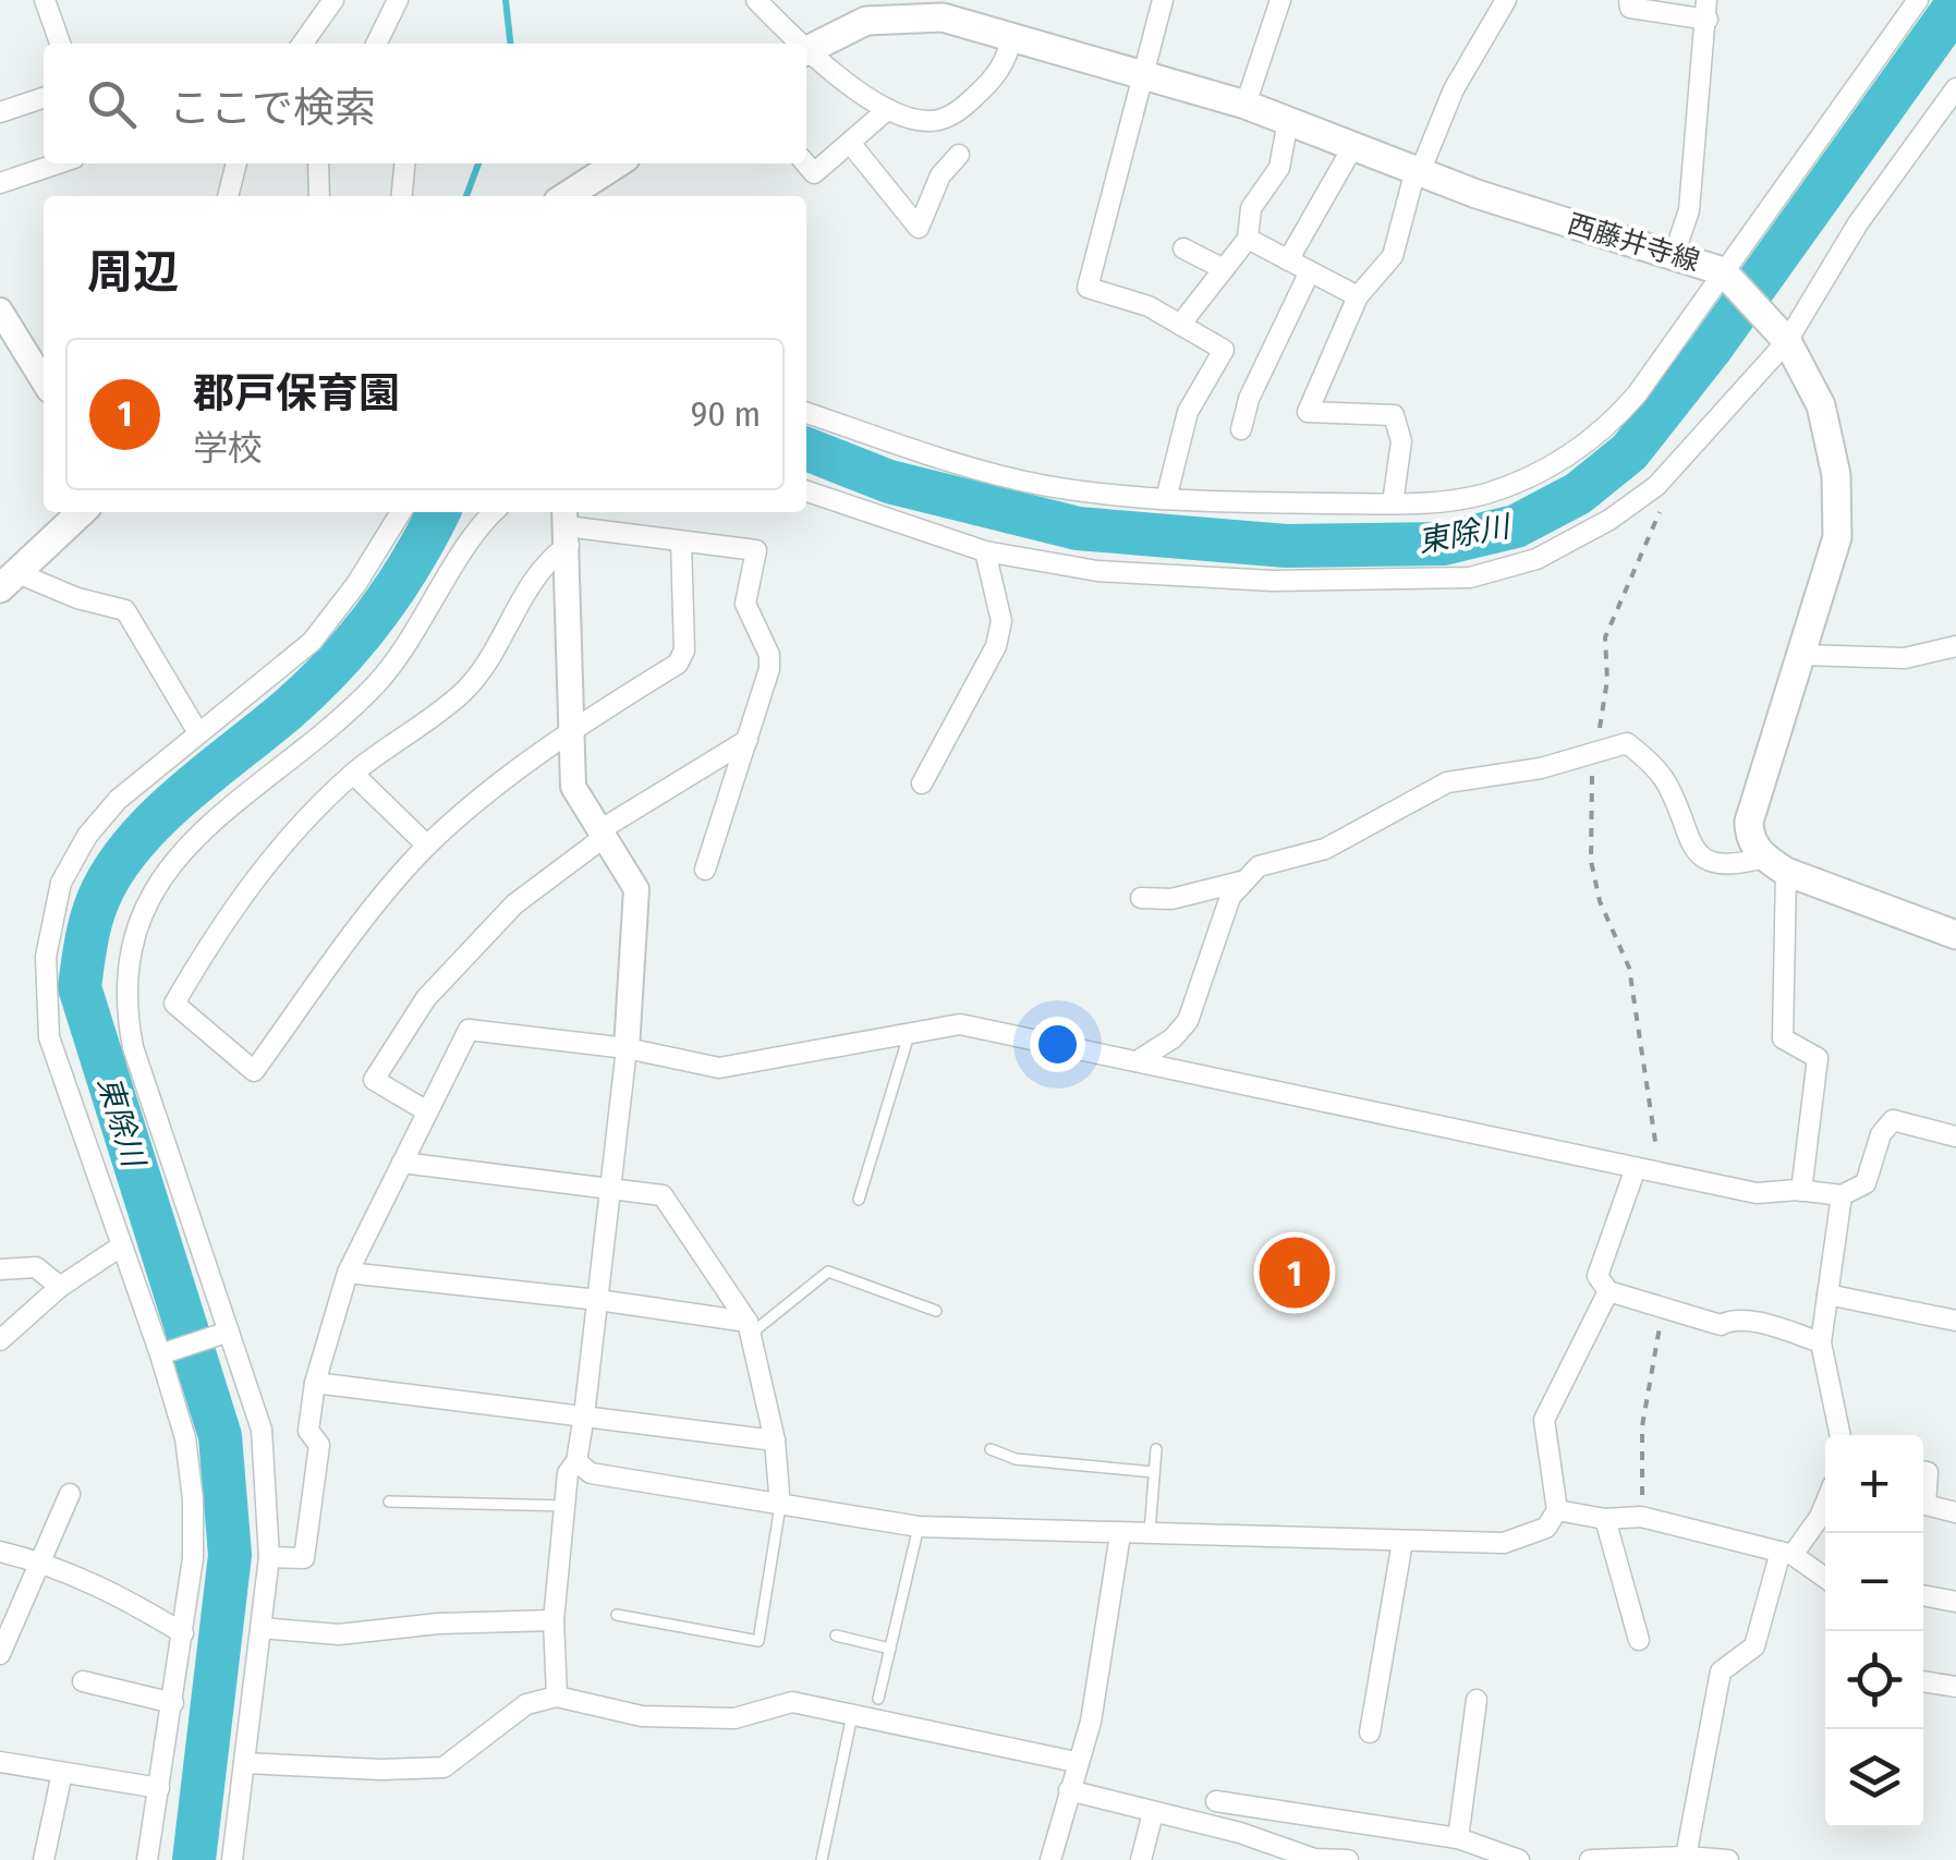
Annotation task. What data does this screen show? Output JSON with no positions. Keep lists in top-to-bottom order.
{
  "streets": {
    "main road": ["西藤井寺線"]
  },
  "water": ["東除川"],
  "page": {
    "search": "ここで検索",
    "heading": "周辺",
    "list": [
      {
        "mark": "1",
        "name": "郡戸保育園",
        "note": "学校",
        "value": "90 m"
      }
    ],
    "pins": "1",
    "map_buttons": ["+", "−"]
  }
}
